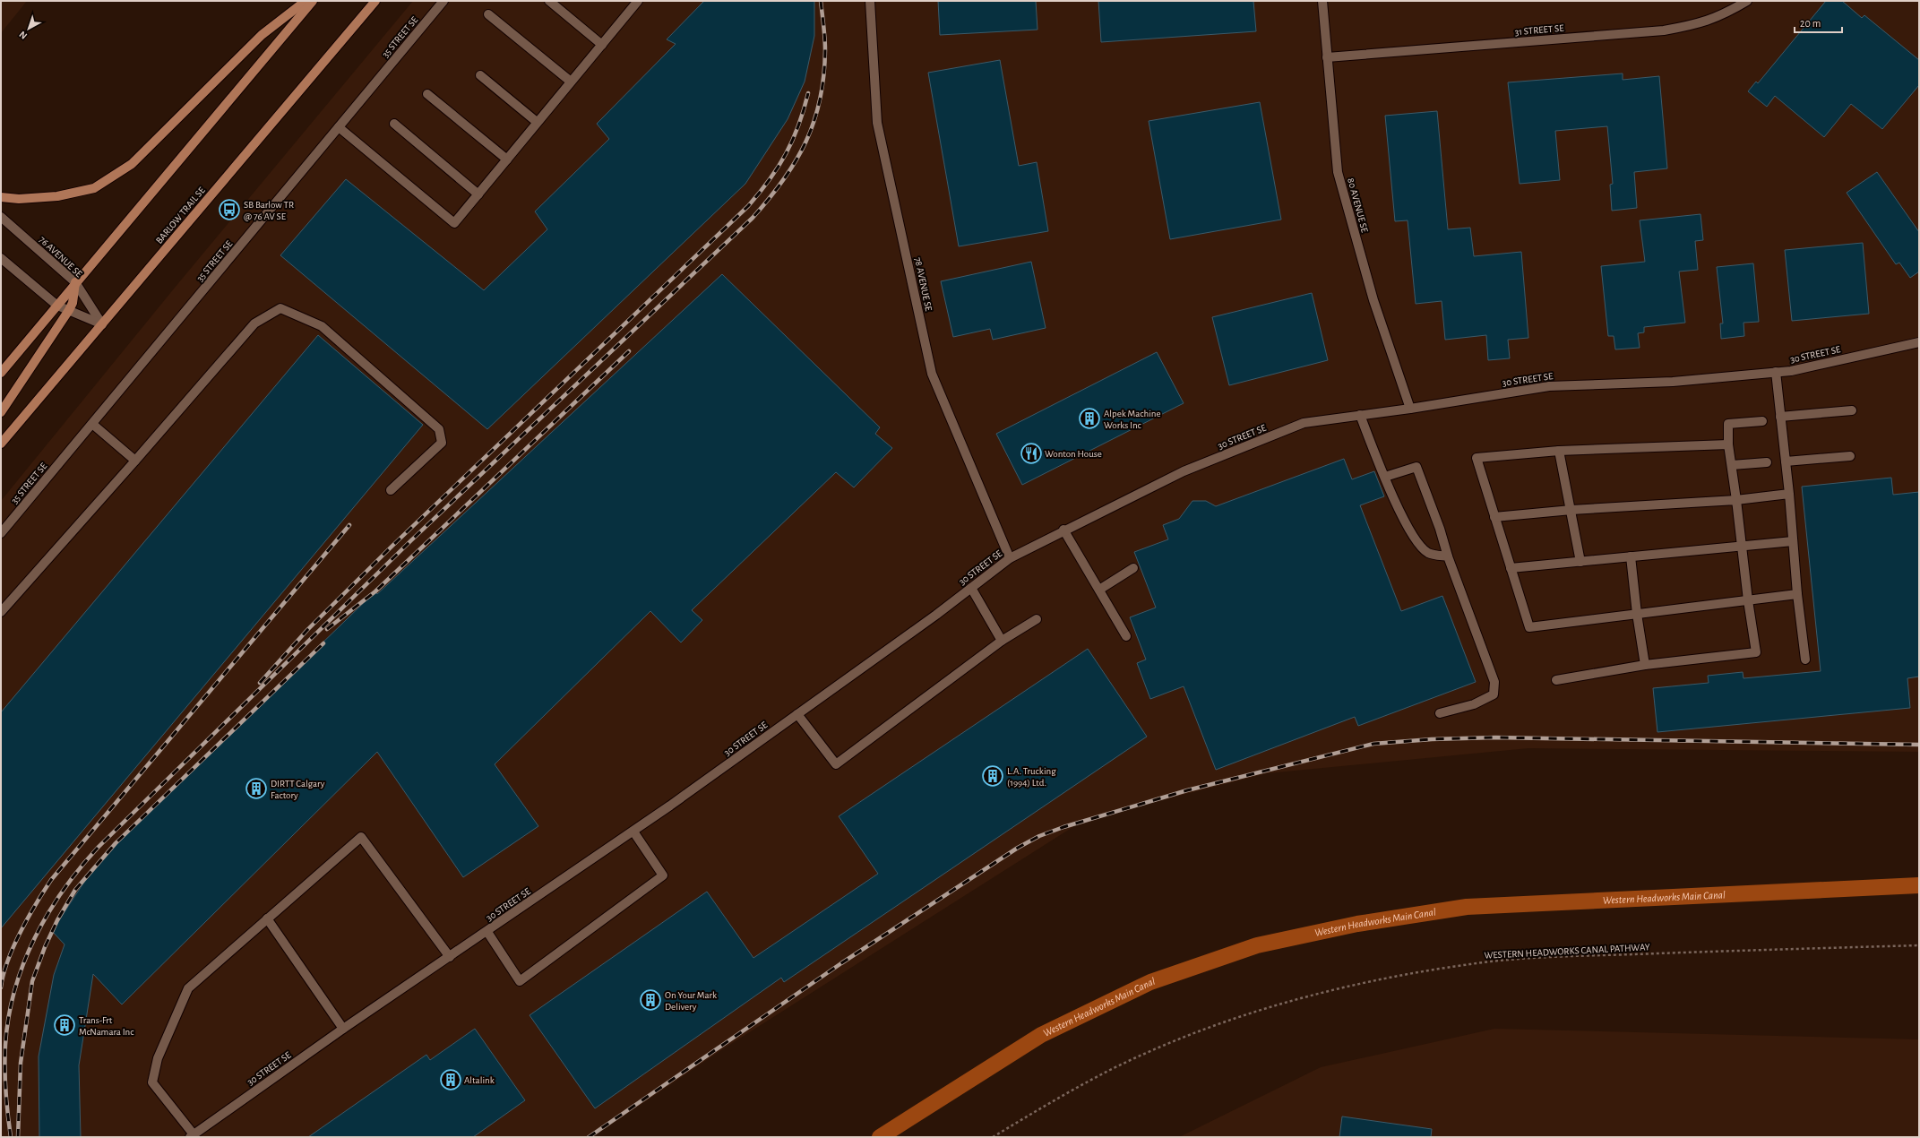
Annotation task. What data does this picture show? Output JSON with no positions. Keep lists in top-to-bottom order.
{
  "streets": {
    "main road": ["BARLOW TRAIL SE"],
    "street": [
      "31 STREET SE",
      "35 STREET SE",
      "80 AVENUE SE",
      "76 AVENUE SE",
      "78 AVENUE SE",
      "30 STREET SE"
    ],
    "path": ["WESTERN HEADWORKS CANAL PATHWAY"]
  },
  "crossings": [
    ["31 STREET SE", "80 AVENUE SE"],
    ["80 AVENUE SE", "30 STREET SE"],
    ["BARLOW TRAIL SE", "76 AVENUE SE"],
    ["78 AVENUE SE", "30 STREET SE"]
  ],
  "water": ["Western Headworks Main Canal"],
  "places": {
    "bus stop": ["SB Barlow TR @ 76 AV SE"],
    "building": [
      "Alpek Machine Works Inc",
      "L.A. Trucking (1994) Ltd.",
      "DIRTT Calgary Factory",
      "On Your Mark Delivery",
      "Trans-Frt McNamara Inc",
      "Altalink"
    ],
    "restaurant": ["Wonton House"]
  },
  "scale_bar": "20 m",
  "north": "bottom left"
}
